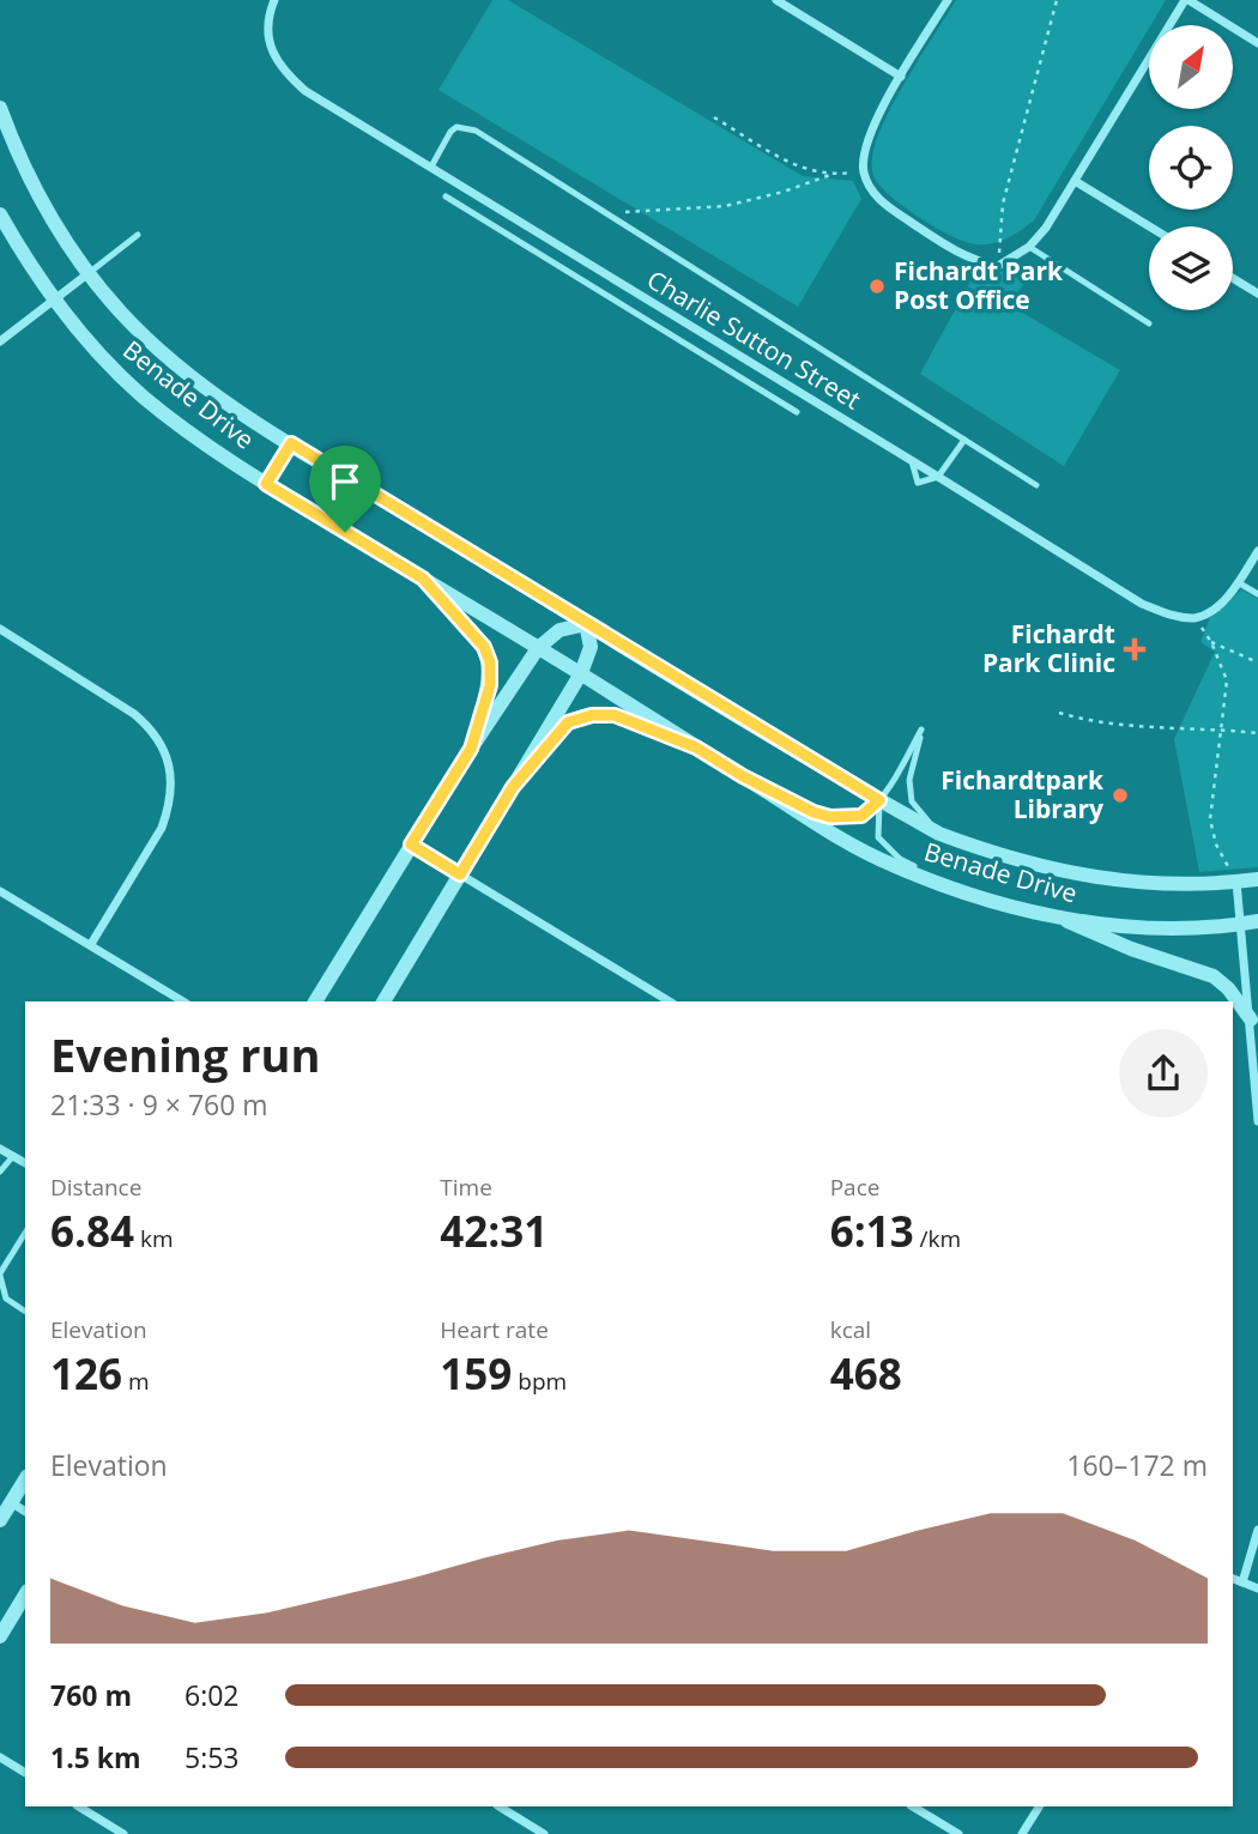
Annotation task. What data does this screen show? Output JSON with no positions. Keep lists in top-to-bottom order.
{
  "streets": {
    "street": ["Charlie Sutton Street", "Benade Drive"]
  },
  "places": {
    "other": ["Fichardt Park Post Office", "Fichardtpark Library"],
    "health": ["Fichardt Park Clinic"]
  },
  "north": "top right",
  "page": {
    "heading": ["Evening run", "21:33 · 9 × 760 m"],
    "stats": [
      ["Distance", "6.84 km"],
      ["Time", "42:31"],
      ["Pace", "6:13 /km"],
      ["Elevation", "126 m"],
      ["Heart rate", "159 bpm"],
      ["kcal", "468"]
    ],
    "chart": ["Elevation", "160–172 m"],
    "list": [
      {
        "name": "760 m",
        "note": "6:02"
      },
      {
        "name": "1.5 km",
        "note": "5:53"
      }
    ]
  }
}
